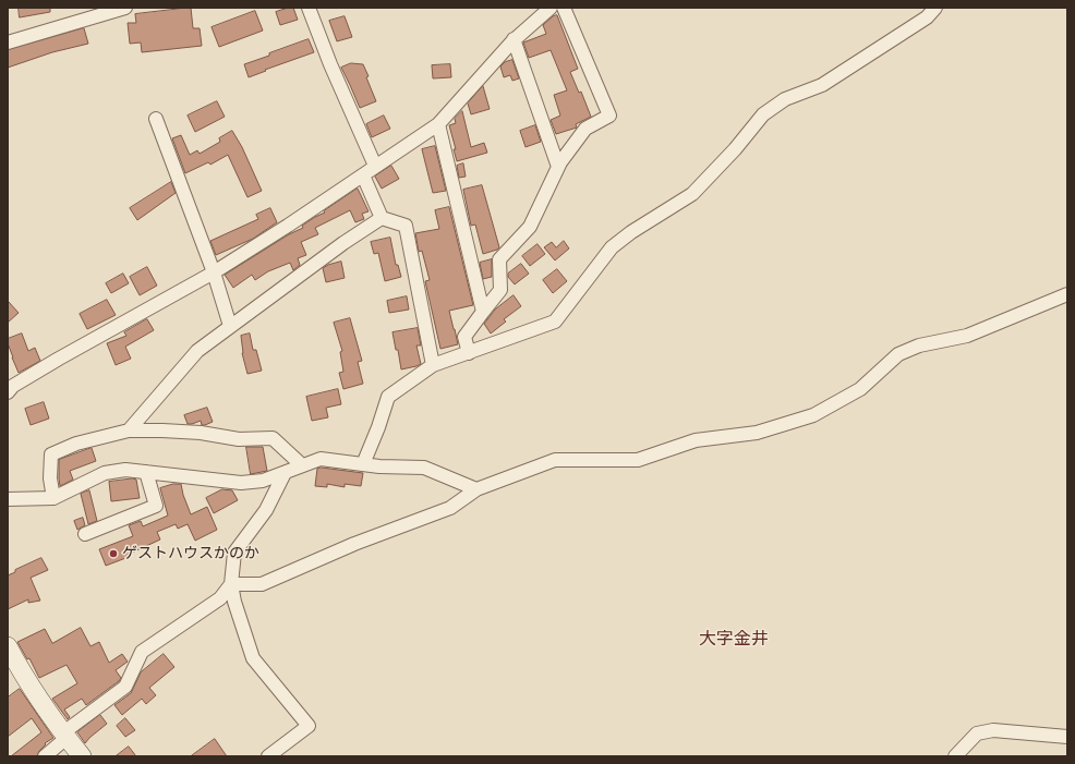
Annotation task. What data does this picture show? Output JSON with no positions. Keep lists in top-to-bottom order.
{
  "districts": ["大字金井"],
  "places": ["ゲストハウスかのか"]
}
